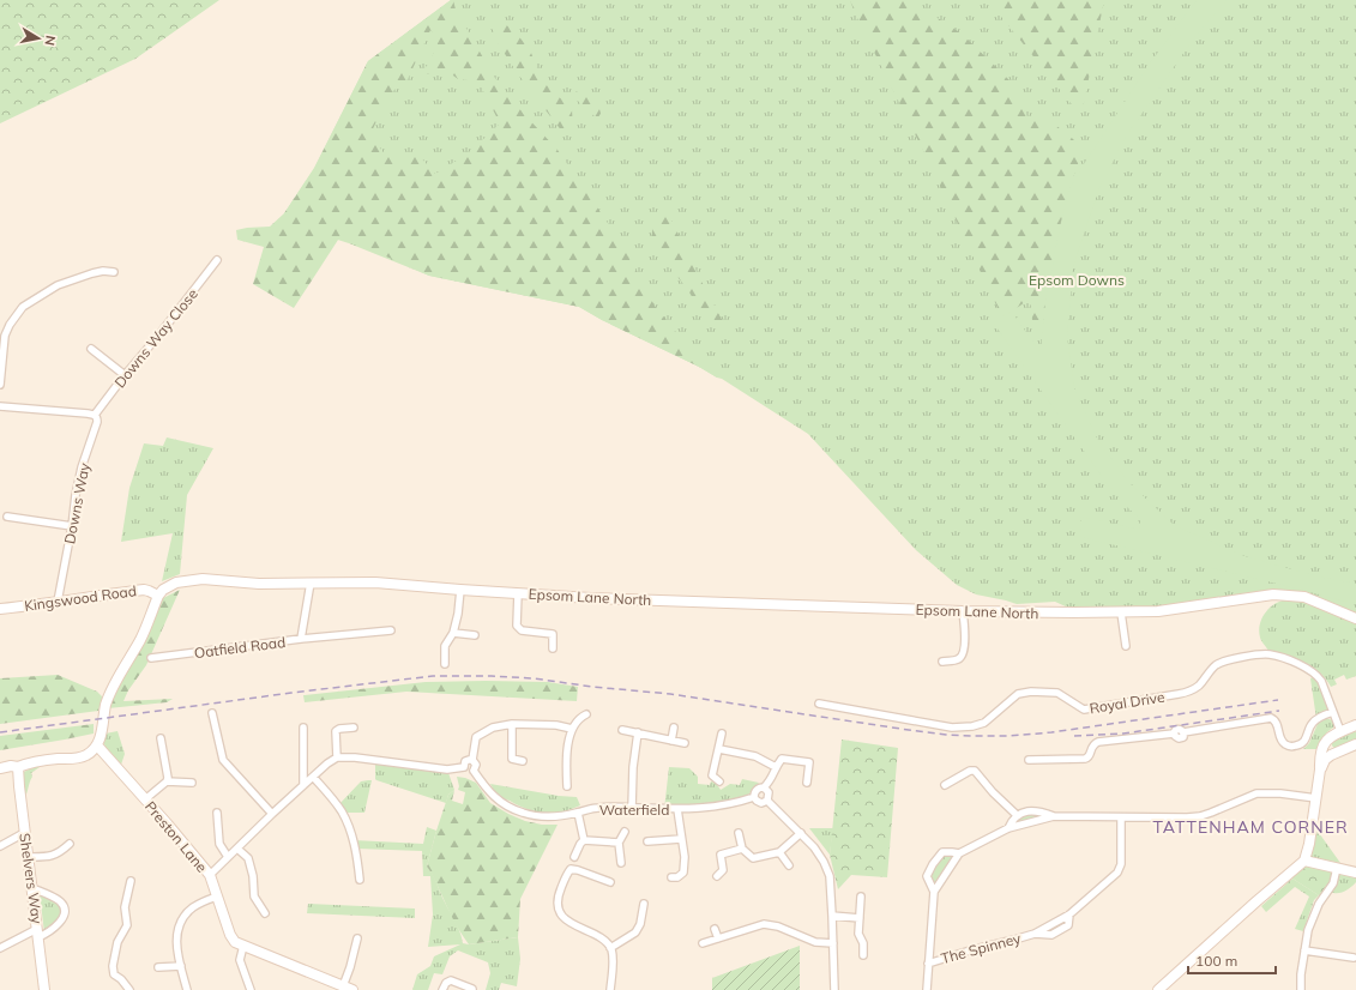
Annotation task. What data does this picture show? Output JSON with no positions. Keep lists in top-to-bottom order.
{
  "streets": {
    "main road": [
      "Epsom Lane North",
      "Kingswood Road",
      "Preston Lane",
      "Shelvers Way"
    ],
    "street": [
      "Downs Way Close",
      "Downs Way",
      "Oatfield Road",
      "Royal Drive",
      "Waterfield",
      "The Spinney"
    ]
  },
  "crossings": [
    ["Downs Way Close", "Downs Way"],
    ["Downs Way", "Kingswood Road"],
    ["Epsom Lane North", "Kingswood Road"],
    ["Epsom Lane North", "Oatfield Road"]
  ],
  "districts": ["TATTENHAM CORNER"],
  "parks": ["Epsom Downs"],
  "scale_bar": "100 m",
  "north": "right"
}
